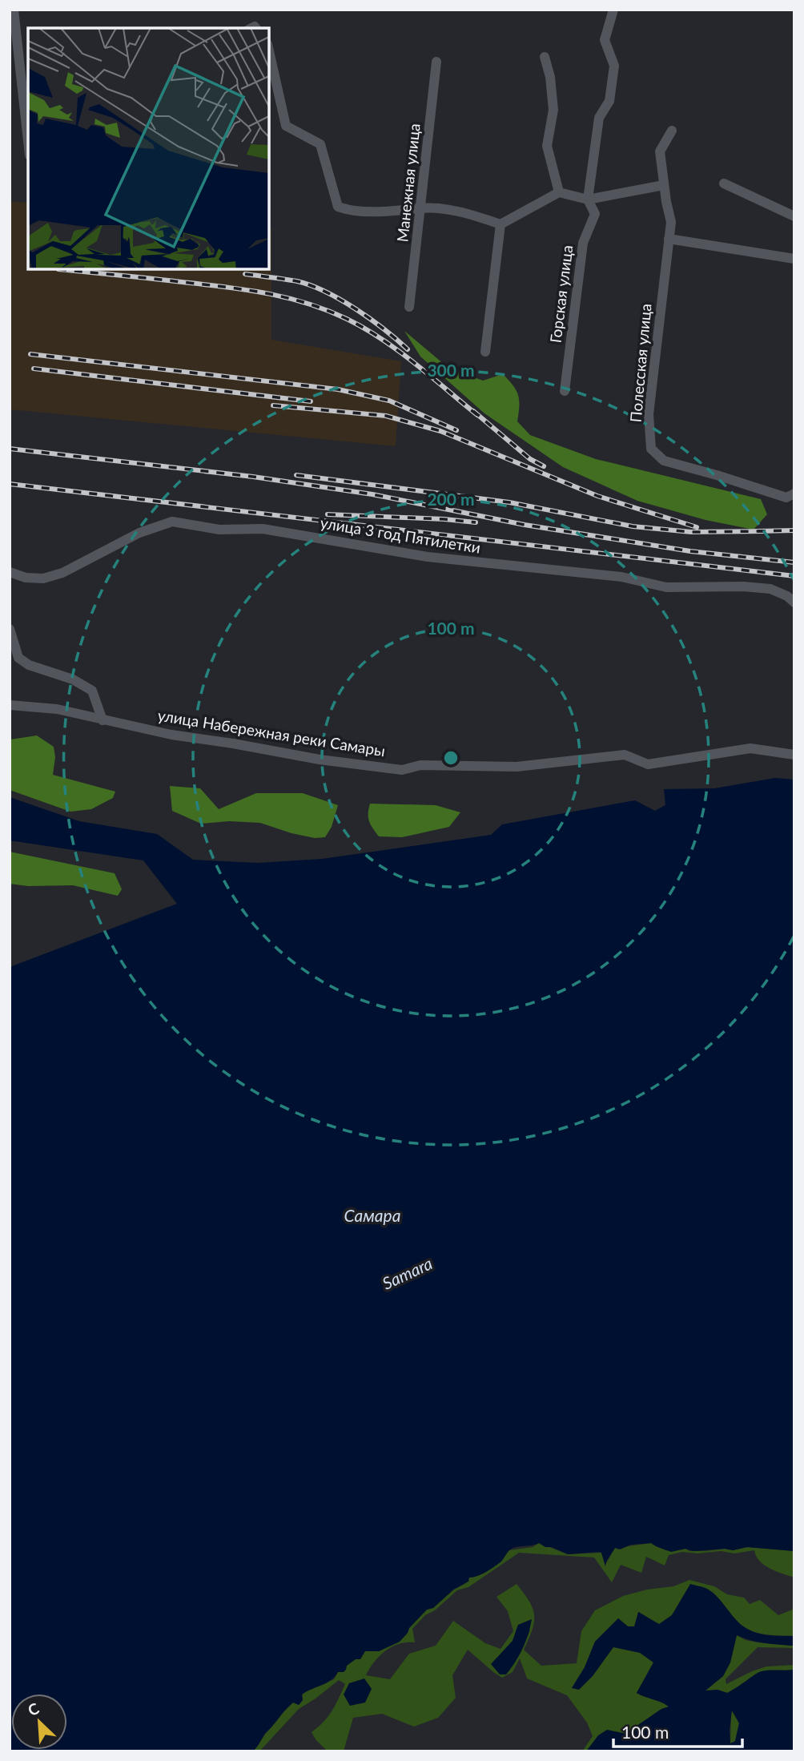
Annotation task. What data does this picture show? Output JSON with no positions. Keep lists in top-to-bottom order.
{
  "streets": {
    "street": [
      "Манежная улица",
      "Горская улица",
      "Полесская улица",
      "улица 3 год Пятилетки",
      "улица Набережная реки Самары"
    ]
  },
  "water": ["Самара", "Samara"],
  "scale_bar": "100 m",
  "north": "top left",
  "rings": ["300 m", "200 m", "100 m"]
}
